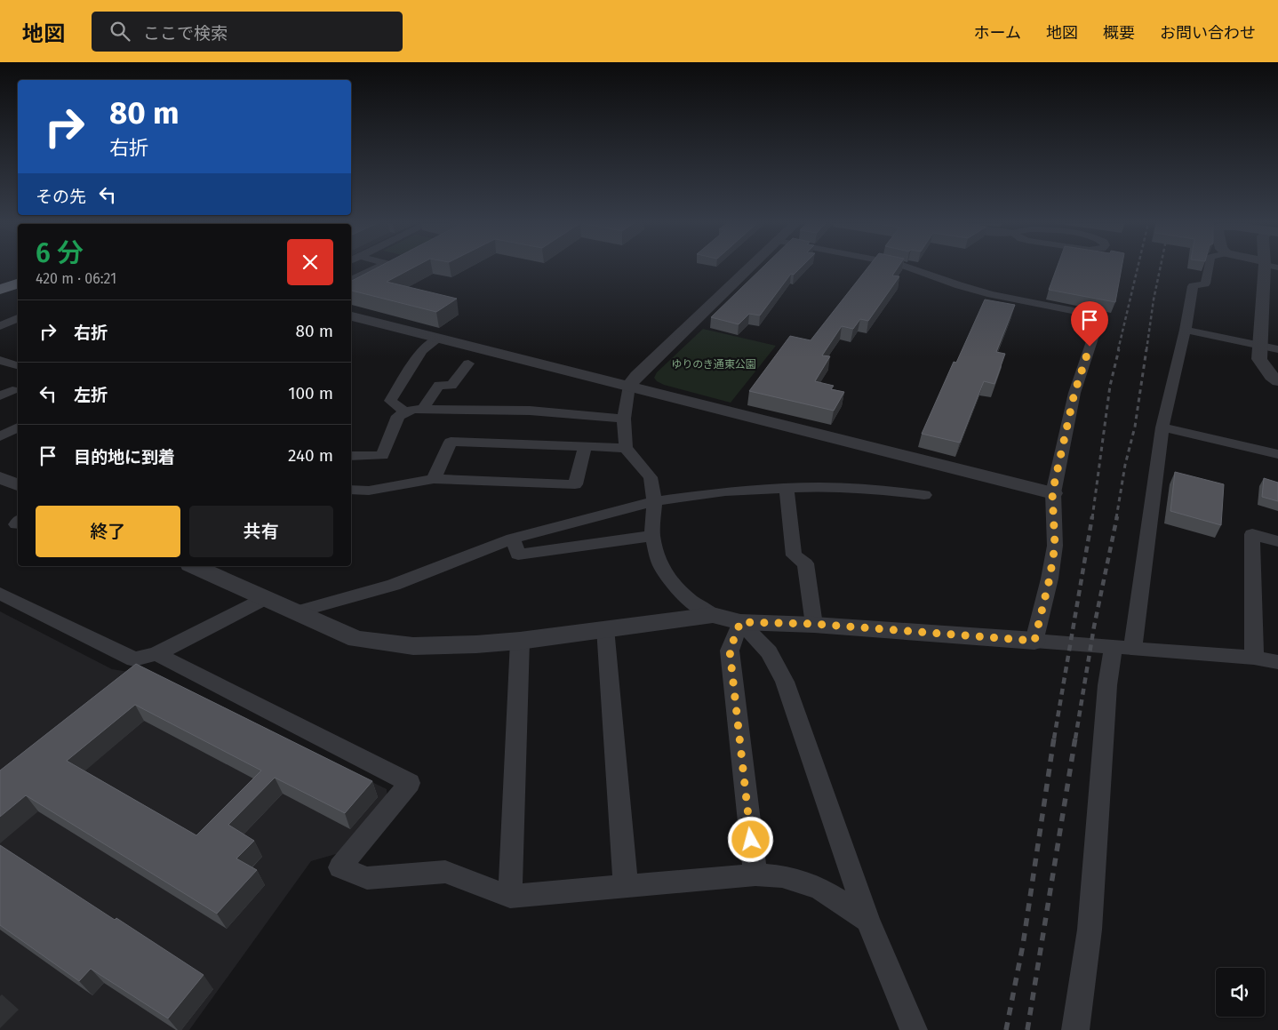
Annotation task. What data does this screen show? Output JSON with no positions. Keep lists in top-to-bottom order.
{
  "parks": ["ゆりのき通東公園"],
  "page": {
    "header": "地図",
    "search": "ここで検索",
    "nav": [
      "ホーム",
      "地図",
      "概要",
      "お問い合わせ"
    ],
    "turn": ["80 m", "右折"],
    "then": "その先",
    "heading": ["6 分", "420 m · 06:21"],
    "list": [
      {
        "name": "右折",
        "value": "80 m"
      },
      {
        "name": "左折",
        "value": "100 m"
      },
      {
        "name": "目的地に到着",
        "value": "240 m"
      }
    ],
    "buttons": ["終了", "共有"]
  }
}
